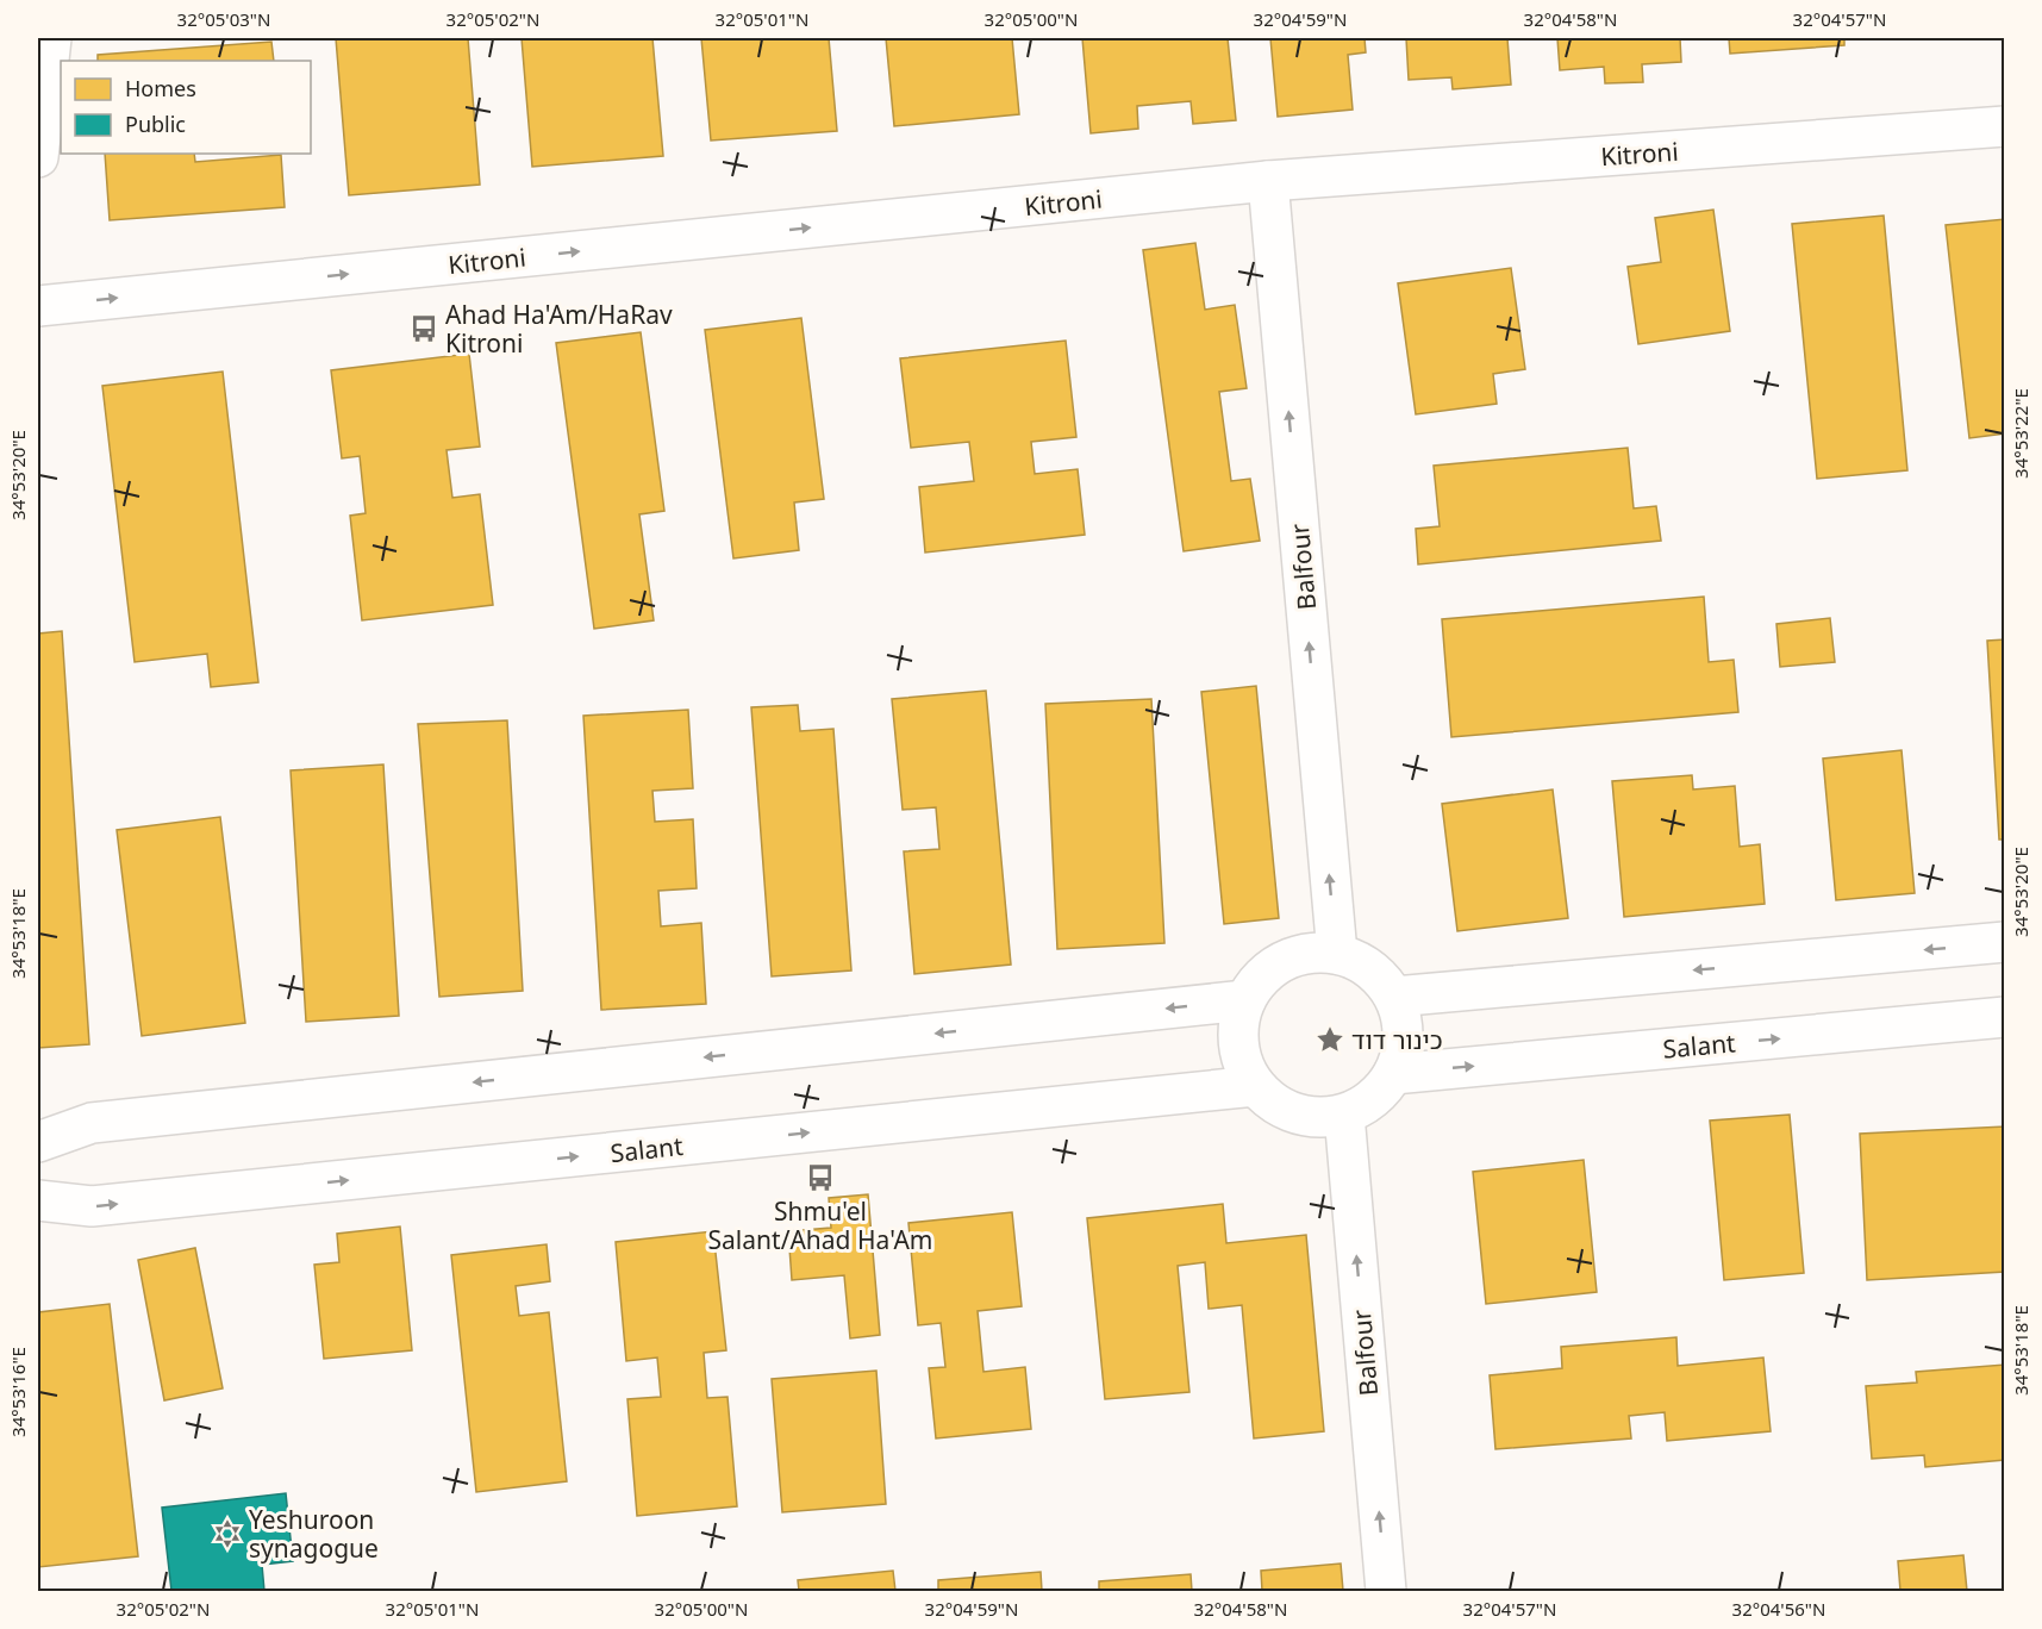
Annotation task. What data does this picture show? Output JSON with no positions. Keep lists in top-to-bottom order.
{
  "streets": {
    "street": ["Kitroni", "Balfour", "Salant"]
  },
  "crossings": [
    ["Kitroni", "Balfour"],
    ["Balfour", "Salant"]
  ],
  "one_way": ["Kitroni", "Balfour"],
  "places": {
    "bus stop": ["Ahad Ha'Am/HaRav Kitroni", "Shmu'el Salant/Ahad Ha'Am"],
    "place": ["כינור דוד"],
    "synagogue": ["Yeshuroon synagogue"]
  },
  "legend": ["Homes", "Public"],
  "coordinates": [
    "32°05'03\"N",
    "32°05'02\"N",
    "32°05'01\"N",
    "32°05'00\"N",
    "32°04'59\"N",
    "32°04'58\"N",
    "32°04'57\"N",
    "34°53'22\"E",
    "34°53'20\"E",
    "34°53'18\"E",
    "34°53'16\"E",
    "32°04'56\"N"
  ]
}
